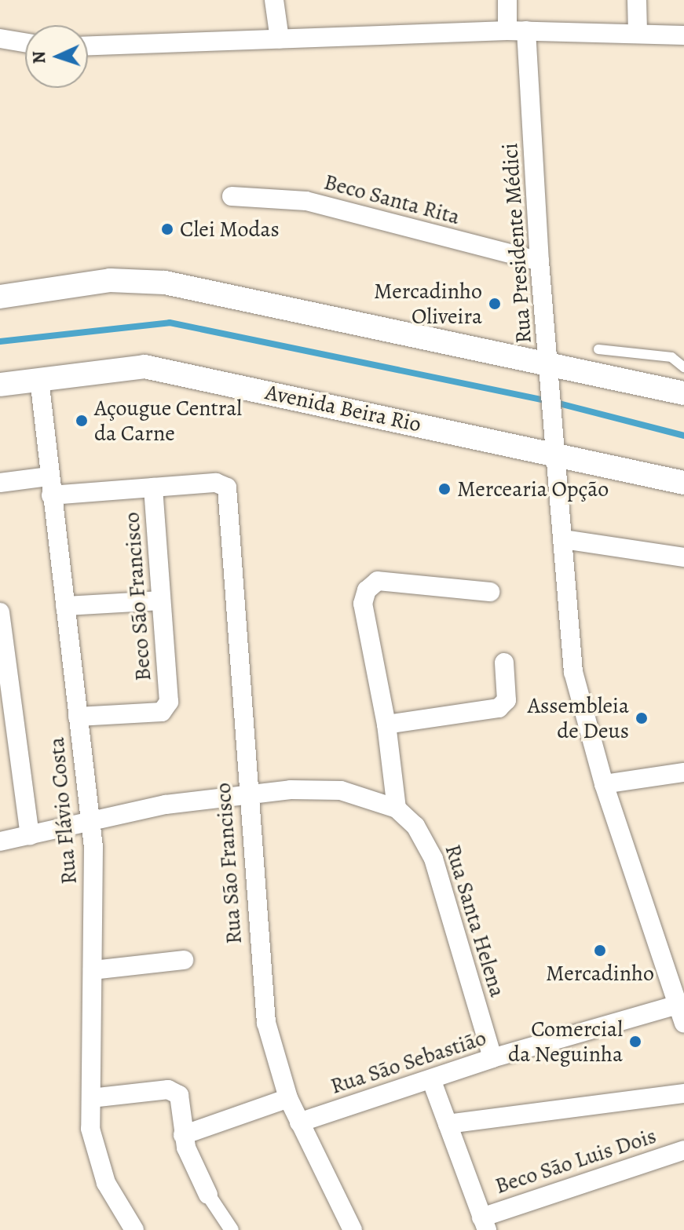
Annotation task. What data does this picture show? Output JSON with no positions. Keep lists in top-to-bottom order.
{
  "streets": {
    "street": [
      "Beco Santa Rita",
      "Rua Presidente Médici",
      "Avenida Beira Rio",
      "Beco São Francisco",
      "Rua Flávio Costa",
      "Rua São Francisco",
      "Rua Santa Helena",
      "Rua São Sebastião",
      "Beco São Luis Dois"
    ]
  },
  "crossings": [
    ["Beco Santa Rita", "Rua Presidente Médici"],
    ["Rua Presidente Médici", "Avenida Beira Rio"],
    ["Rua Presidente Médici", "Rua São Sebastião"],
    ["Avenida Beira Rio", "Rua Flávio Costa"],
    ["Beco São Francisco", "Rua Flávio Costa"],
    ["Beco São Francisco", "Rua São Francisco"],
    ["Rua Flávio Costa", "Rua Santa Helena"],
    ["Rua São Francisco", "Rua Santa Helena"],
    ["Rua São Francisco", "Rua São Sebastião"],
    ["Rua Santa Helena", "Rua São Sebastião"]
  ],
  "places": [
    "Clei Modas",
    "Mercadinho Oliveira",
    "Açougue Central da Carne",
    "Mercearia Opção",
    "Assembleia de Deus",
    "Mercadinho",
    "Comercial da Neguinha"
  ],
  "north": "left"
}
